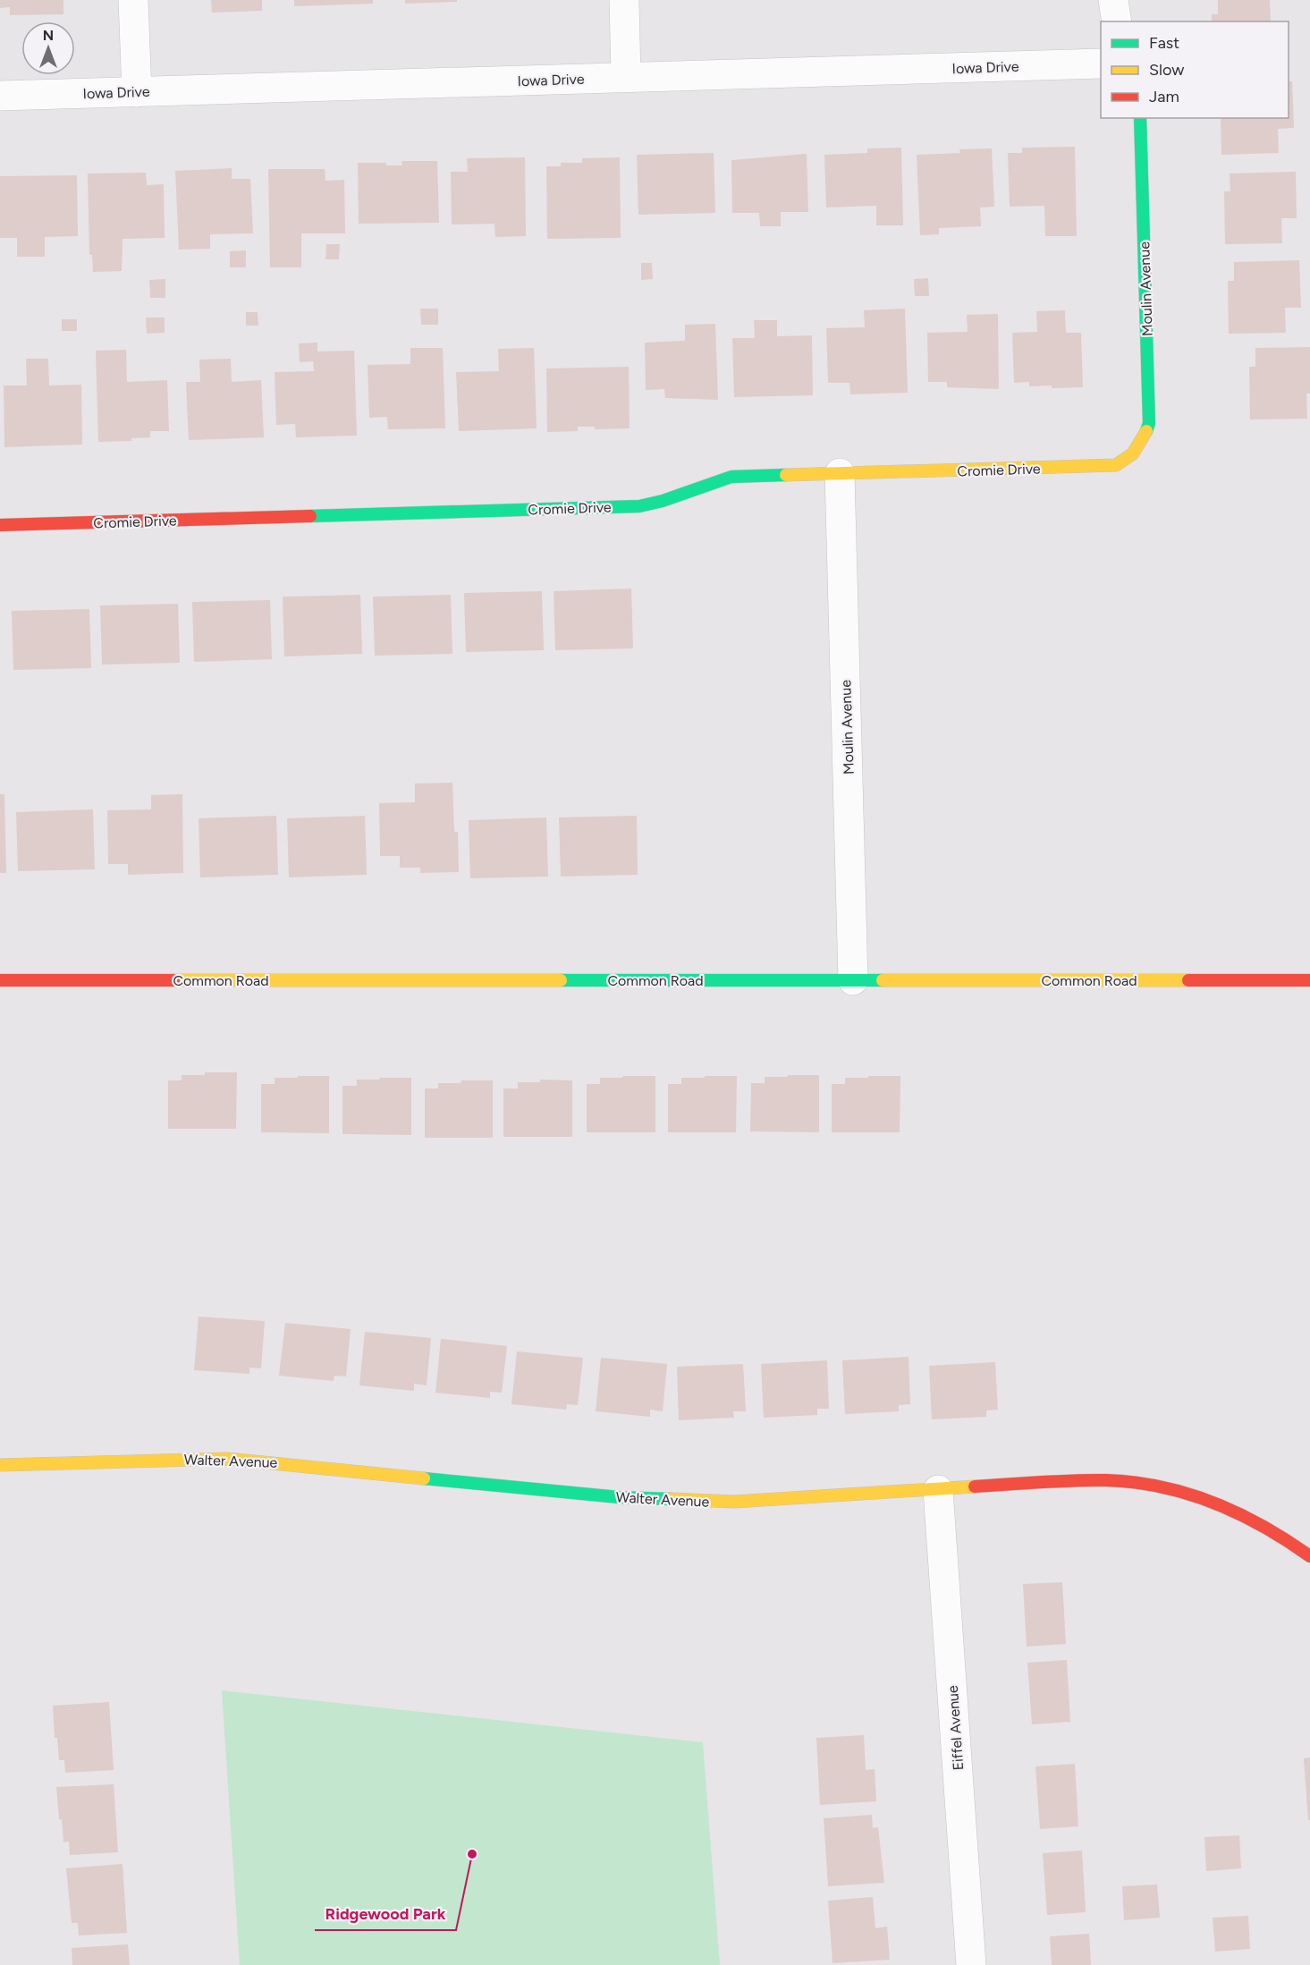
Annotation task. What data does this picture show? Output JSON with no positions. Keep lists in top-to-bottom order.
{
  "streets": {
    "street": [
      "Iowa Drive",
      "Moulin Avenue",
      "Cromie Drive",
      "Common Road",
      "Walter Avenue",
      "Eiffel Avenue"
    ]
  },
  "crossings": [
    ["Moulin Avenue", "Cromie Drive"],
    ["Moulin Avenue", "Common Road"],
    ["Walter Avenue", "Eiffel Avenue"]
  ],
  "places": ["Ridgewood Park"],
  "legend": ["Fast", "Slow", "Jam"],
  "north": "top"
}
